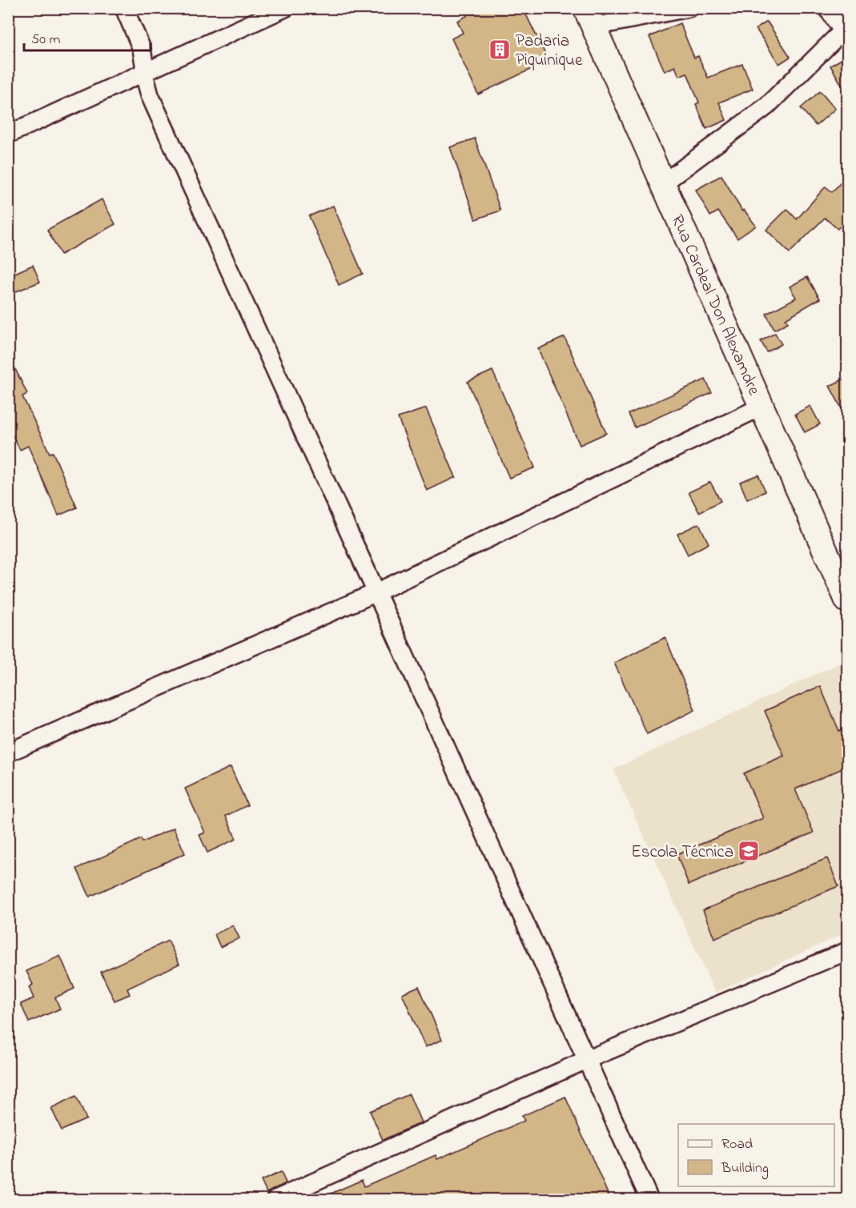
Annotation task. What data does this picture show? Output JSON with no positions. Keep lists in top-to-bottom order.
{
  "streets": {
    "main road": ["Rua Cardeal Don Alexamdre"]
  },
  "places": {
    "building": ["Padaria Piquinique"],
    "school or university": ["Escola Técnica"]
  },
  "legend": ["Road", "Building"],
  "scale_bar": "50 m"
}
